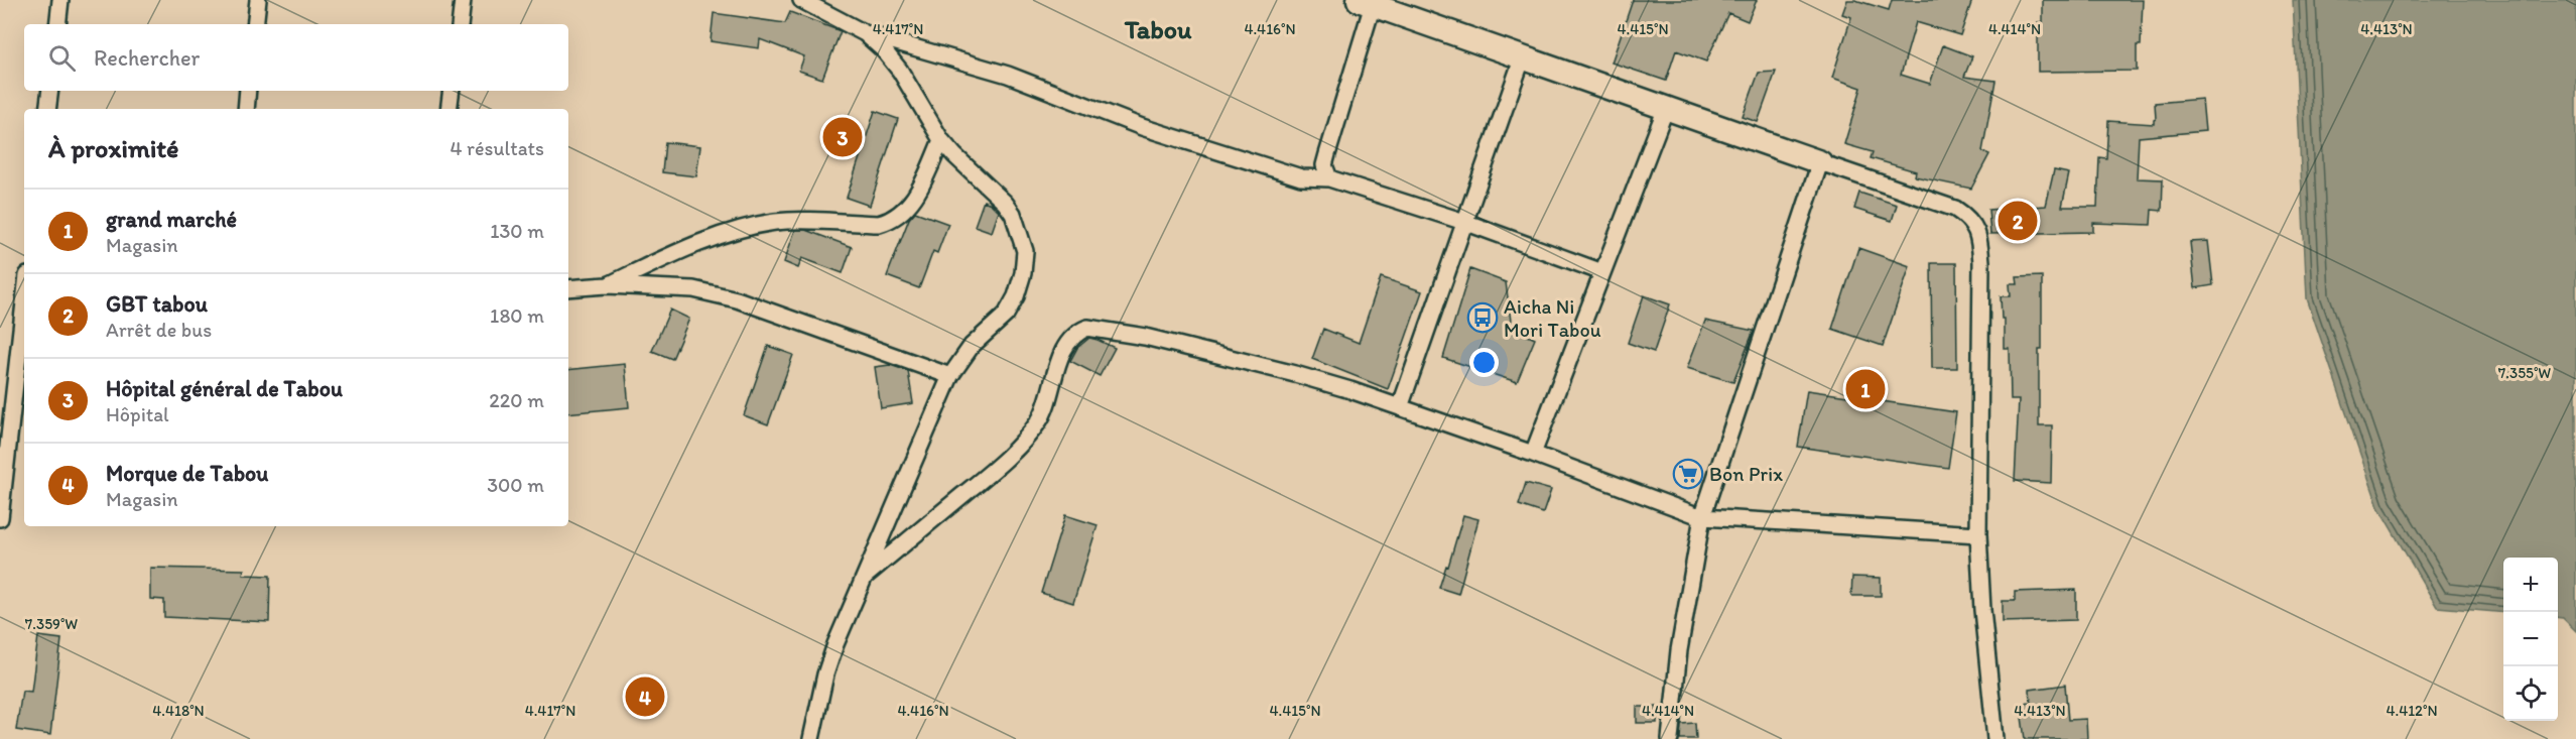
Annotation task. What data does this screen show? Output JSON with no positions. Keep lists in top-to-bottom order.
{
  "districts": ["Tabou"],
  "places": {
    "bus stop": ["Aicha Ni Mori Tabou"],
    "supermarket": ["Bon Prix"]
  },
  "page": {
    "search": "Rechercher",
    "heading": ["À proximité", "4 résultats"],
    "pins": [
      "3",
      "2",
      "1",
      "4"
    ],
    "list": [
      {
        "mark": "1",
        "name": "grand marché",
        "note": "Magasin",
        "value": "130 m"
      },
      {
        "mark": "2",
        "name": "GBT tabou",
        "note": "Arrêt de bus",
        "value": "180 m"
      },
      {
        "mark": "3",
        "name": "Hôpital général de Tabou",
        "note": "Hôpital",
        "value": "220 m"
      },
      {
        "mark": "4",
        "name": "Morque de Tabou",
        "note": "Magasin",
        "value": "300 m"
      }
    ],
    "map_buttons": ["+", "−"]
  },
  "coordinates": [
    "4.417°N",
    "4.416°N",
    "4.415°N",
    "4.414°N",
    "4.413°N",
    "7.355°W",
    "7.359°W",
    "4.418°N",
    "4.412°N"
  ]
}
